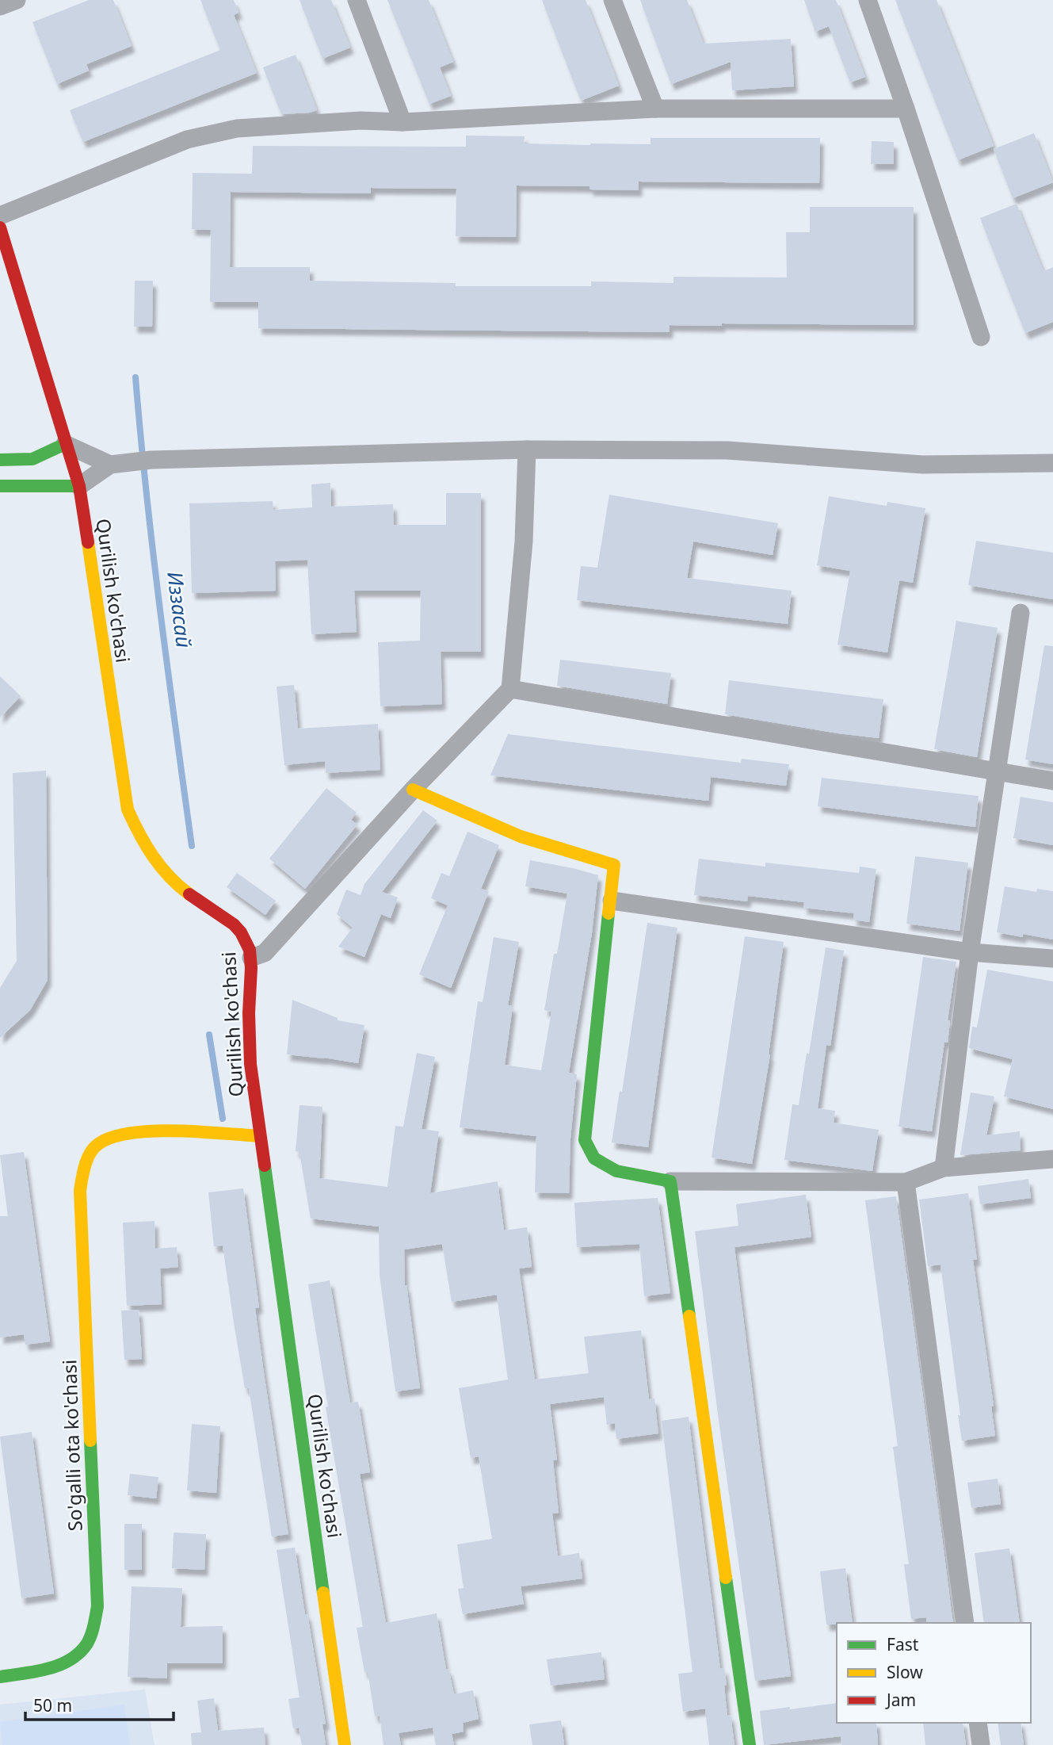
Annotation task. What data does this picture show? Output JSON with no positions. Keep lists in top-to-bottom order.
{
  "streets": {
    "street": ["Qurilish ko'chasi", "So'galli ota ko'chasi"]
  },
  "crossings": [
    ["Qurilish ko'chasi", "So'galli ota ko'chasi"]
  ],
  "water": ["Иззасай"],
  "legend": ["Fast", "Slow", "Jam"],
  "scale_bar": "50 m"
}
